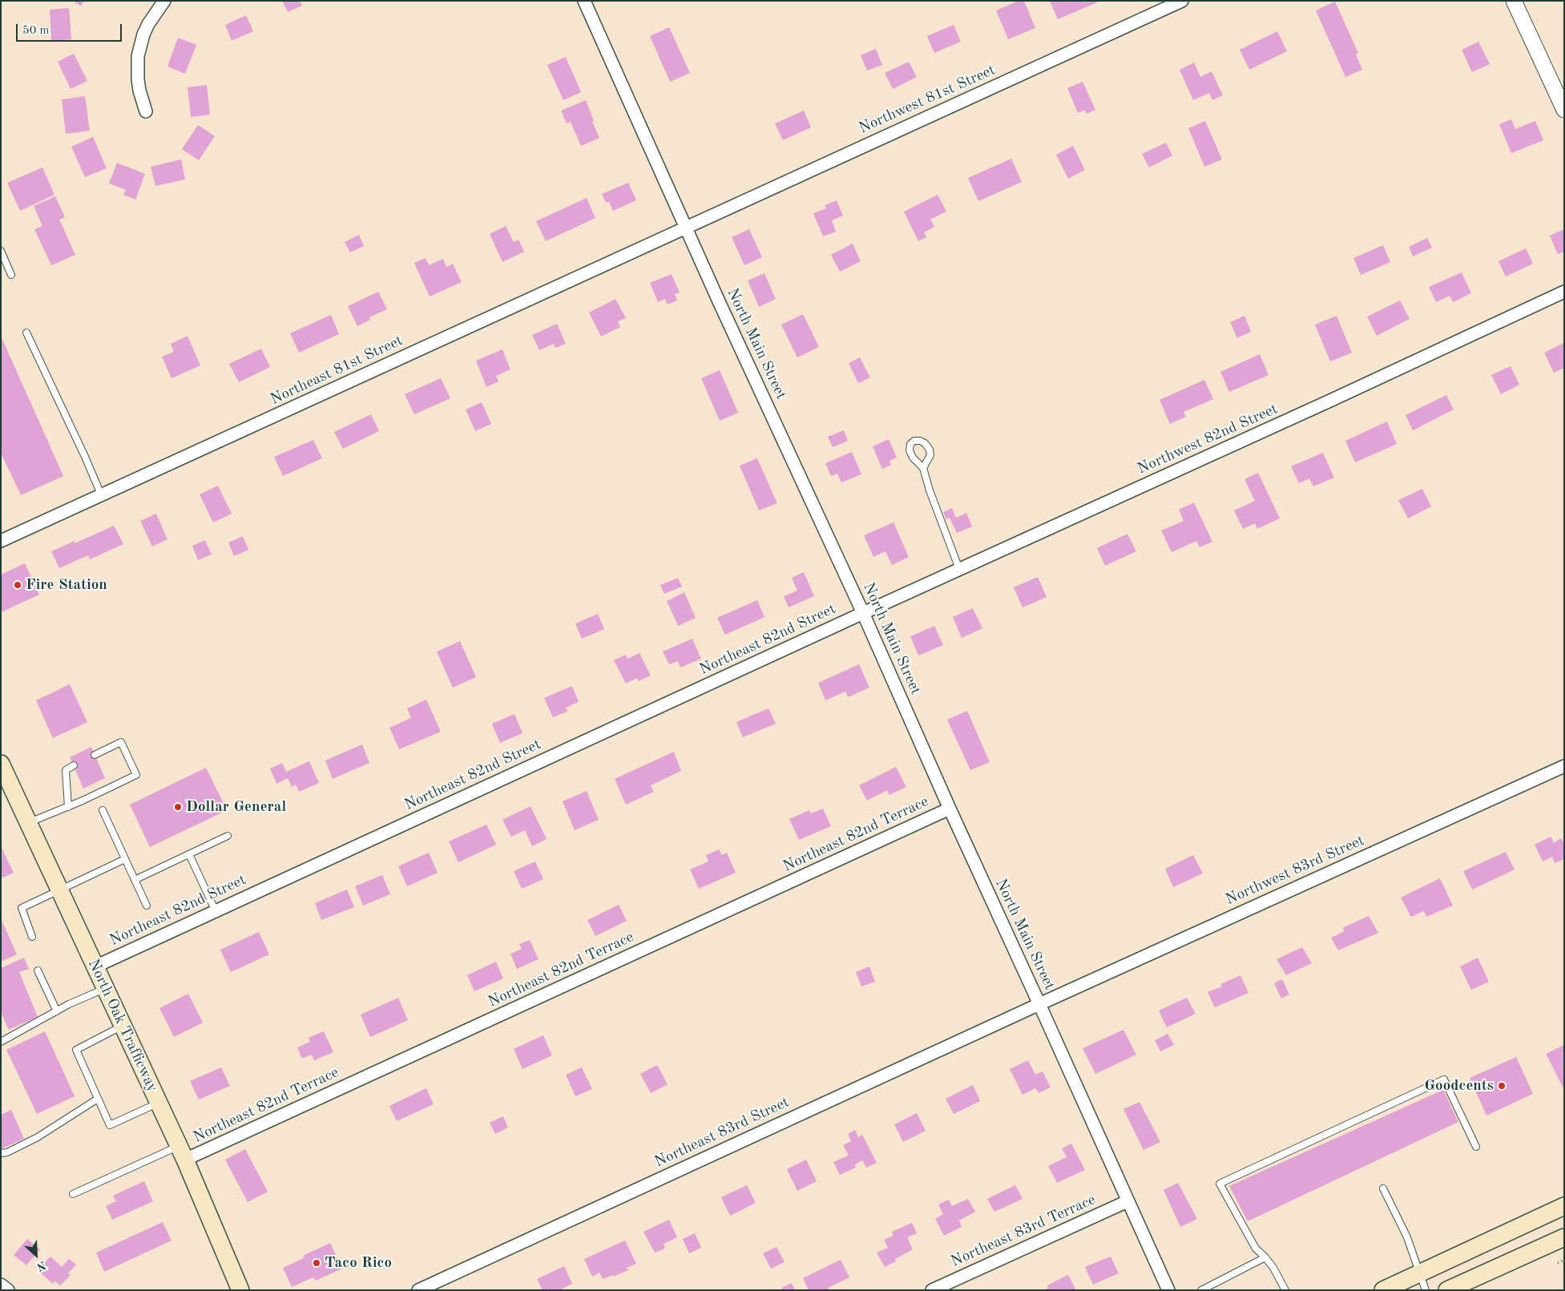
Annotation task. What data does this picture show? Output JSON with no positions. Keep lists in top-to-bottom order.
{
  "streets": {
    "main road": ["North Oak Trafficway"],
    "street": [
      "Northwest 81st Street",
      "North Main Street",
      "Northeast 81st Street",
      "Northwest 82nd Street",
      "Northeast 82nd Street",
      "Northeast 82nd Terrace",
      "Northwest 83rd Street",
      "Northeast 83rd Street",
      "Northeast 83rd Terrace"
    ]
  },
  "crossings": [
    ["Northwest 81st Street", "North Main Street"],
    ["Northwest 81st Street", "Northeast 81st Street"],
    ["North Main Street", "Northeast 81st Street"],
    ["North Main Street", "Northwest 82nd Street"],
    ["North Main Street", "Northeast 82nd Street"],
    ["North Main Street", "Northeast 82nd Terrace"],
    ["North Main Street", "Northwest 83rd Street"],
    ["North Main Street", "Northeast 83rd Street"],
    ["North Main Street", "Northeast 83rd Terrace"],
    ["Northwest 82nd Street", "Northeast 82nd Street"],
    ["Northeast 82nd Street", "North Oak Trafficway"],
    ["Northeast 82nd Terrace", "North Oak Trafficway"],
    ["Northwest 83rd Street", "Northeast 83rd Street"]
  ],
  "places": [
    "Fire Station",
    "Dollar General",
    "Goodcents",
    "Taco Rico"
  ],
  "scale_bar": "50 m",
  "north": "bottom right"
}
